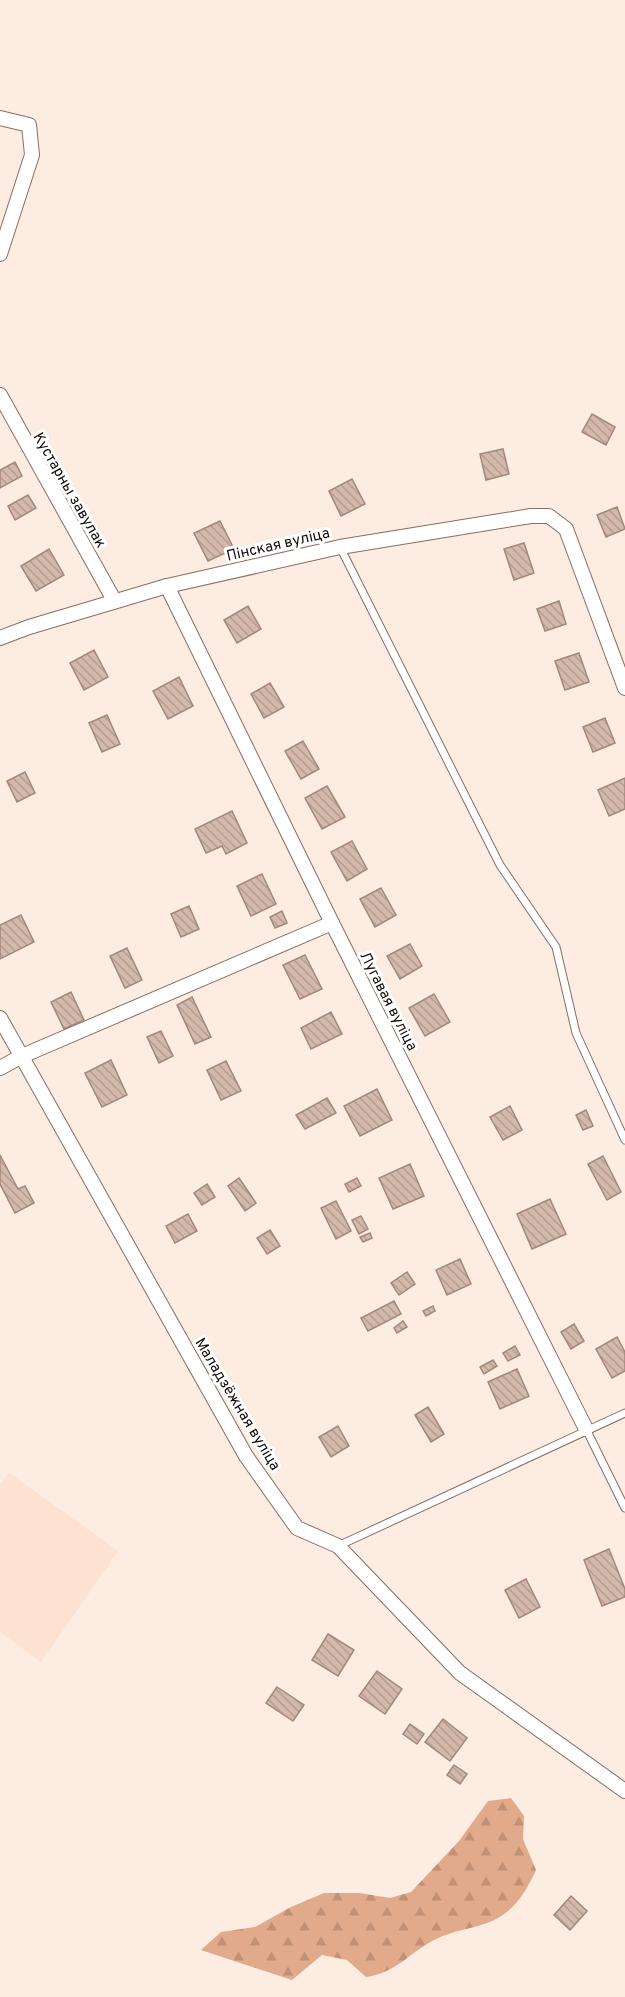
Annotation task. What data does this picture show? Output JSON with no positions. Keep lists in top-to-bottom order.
{
  "streets": {
    "street": [
      "Кустарны завулак",
      "Пінская вуліца",
      "Лугавая вуліца",
      "Маладзёжная вуліца"
    ]
  },
  "crossings": [
    ["Кустарны завулак", "Пінская вуліца"],
    ["Пінская вуліца", "Лугавая вуліца"]
  ]
}
